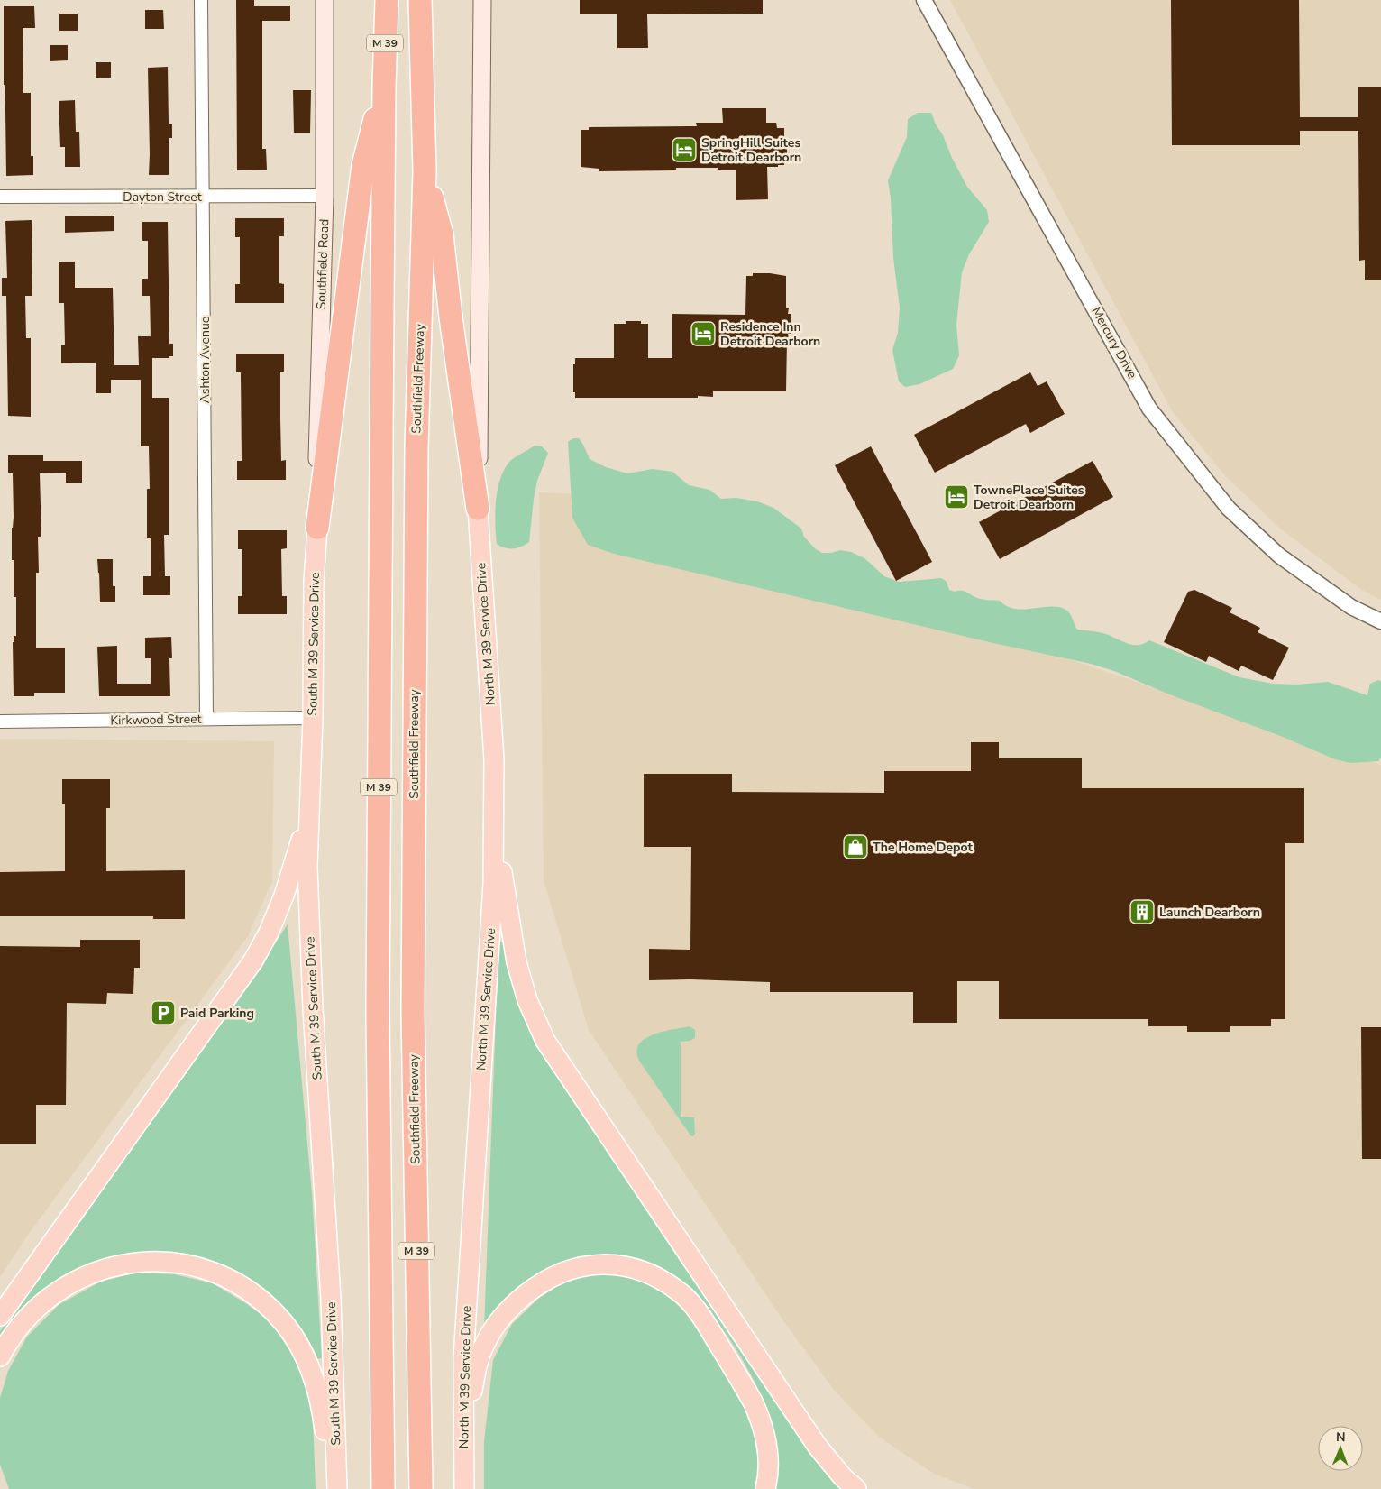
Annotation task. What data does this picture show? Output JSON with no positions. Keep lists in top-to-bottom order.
{
  "streets": {
    "highway": ["M 39", "Southfield Freeway"],
    "main road": ["Southfield Road", "North M 39 Service Drive", "South M 39 Service Drive"],
    "street": [
      "Dayton Street",
      "Mercury Drive",
      "Ashton Avenue",
      "Kirkwood Street"
    ]
  },
  "crossings": [
    ["Dayton Street", "Southfield Road"],
    ["Dayton Street", "Ashton Avenue"],
    ["Southfield Road", "South M 39 Service Drive"],
    ["Ashton Avenue", "Kirkwood Street"],
    ["South M 39 Service Drive", "Kirkwood Street"]
  ],
  "places": {
    "hotel": ["SpringHill Suites Detroit Dearborn", "Residence Inn Detroit Dearborn", "TownePlace Suites Detroit Dearborn"],
    "shop": ["The Home Depot"],
    "building": ["Launch Dearborn"],
    "parking": ["Paid Parking"]
  },
  "north": "top"
}
